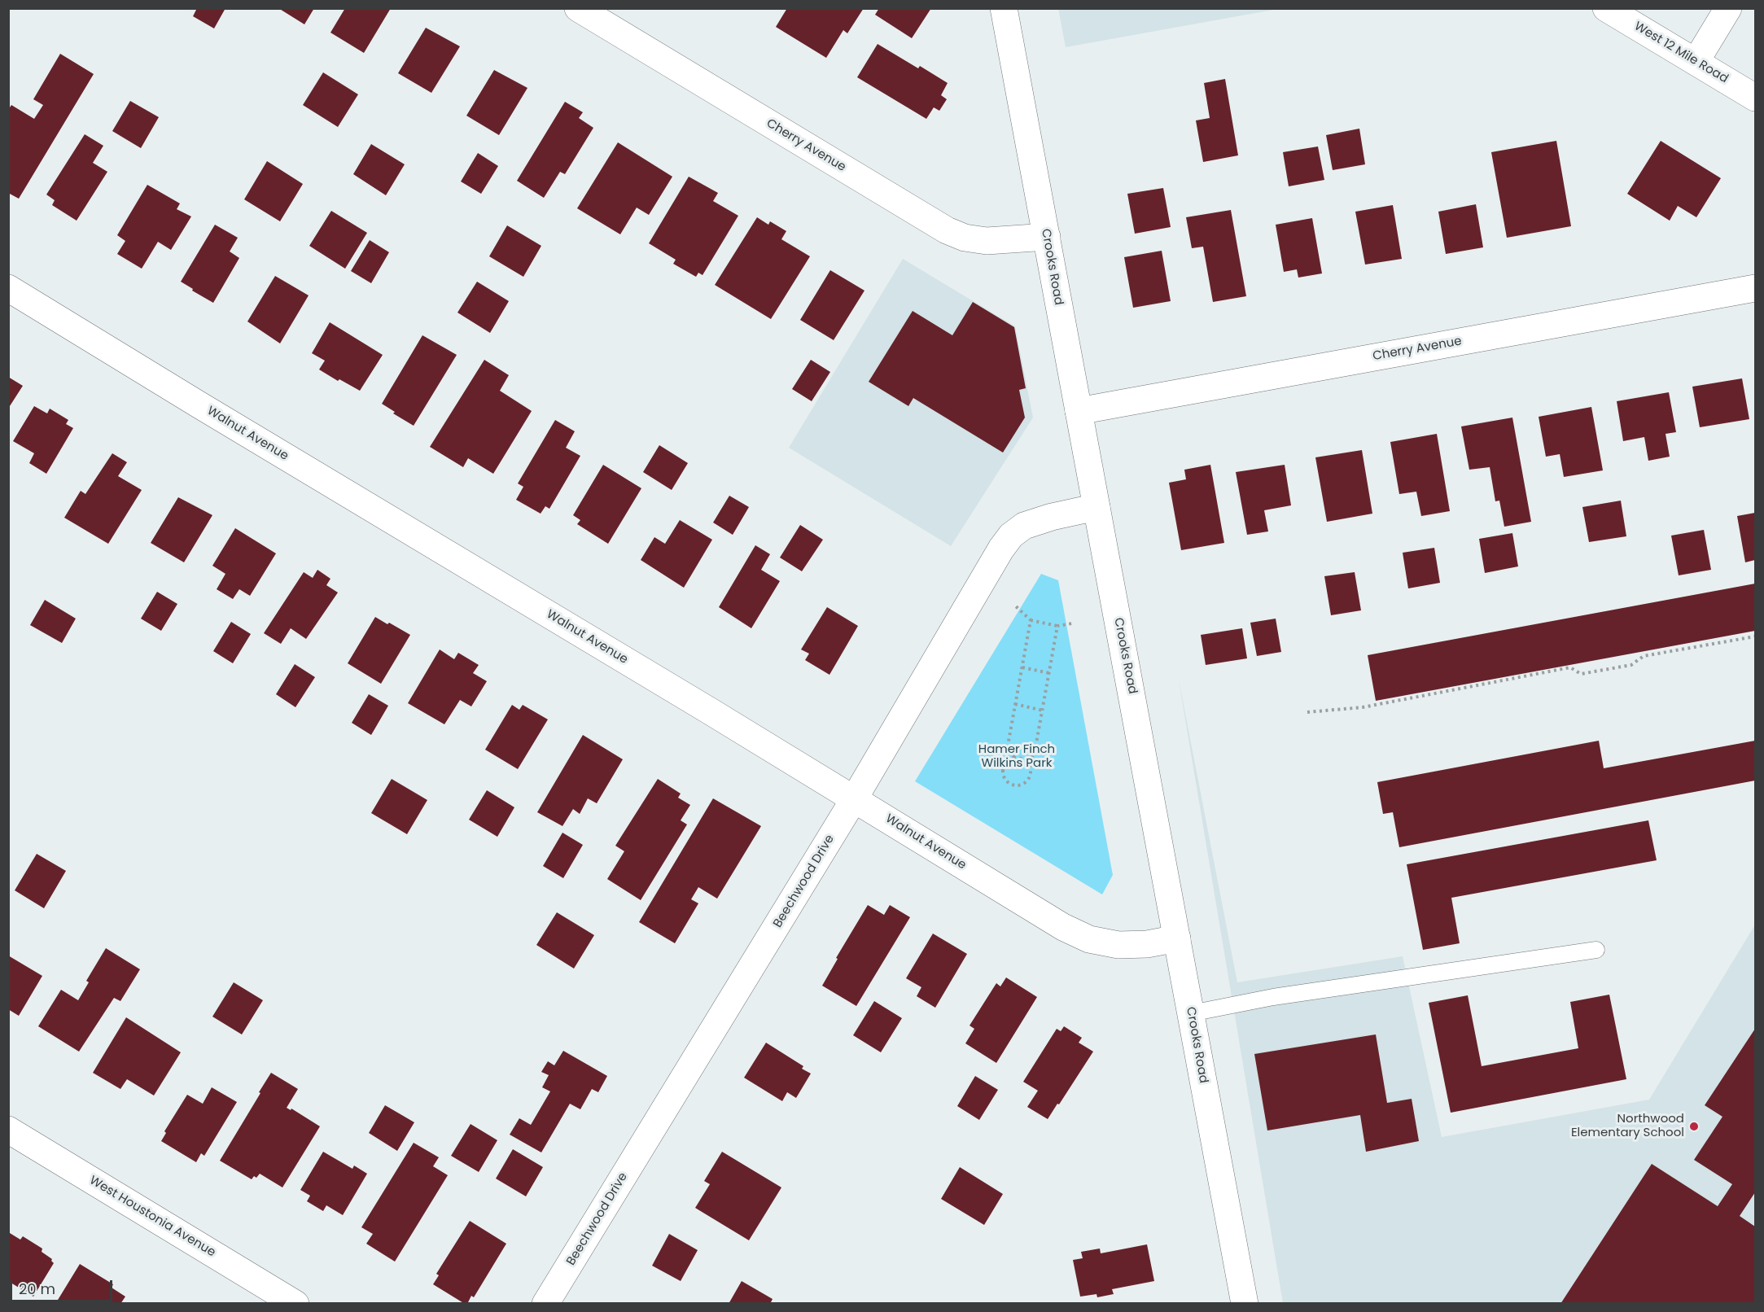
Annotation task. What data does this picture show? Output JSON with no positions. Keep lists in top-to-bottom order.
{
  "streets": {
    "street": [
      "West 12 Mile Road",
      "Cherry Avenue",
      "Crooks Road",
      "Walnut Avenue",
      "Beechwood Drive",
      "West Houstonia Avenue"
    ]
  },
  "crossings": [
    ["Cherry Avenue", "Crooks Road"],
    ["Crooks Road", "Walnut Avenue"],
    ["Crooks Road", "Beechwood Drive"],
    ["Walnut Avenue", "Beechwood Drive"]
  ],
  "parks": ["Hamer Finch Wilkins Park"],
  "places": ["Northwood Elementary School"],
  "scale_bar": "20 m"
}
